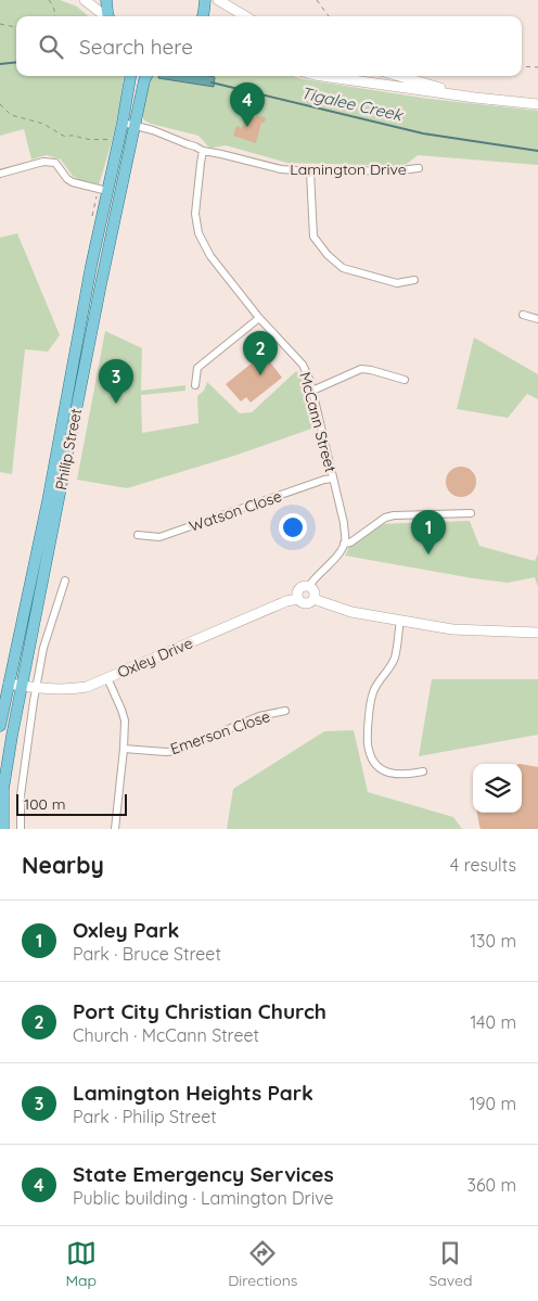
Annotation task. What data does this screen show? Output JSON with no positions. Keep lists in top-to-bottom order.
{
  "streets": {
    "main road": ["Philip Street"],
    "street": [
      "Lamington Drive",
      "McCann Street",
      "Watson Close",
      "Oxley Drive",
      "Emerson Close"
    ]
  },
  "crossings": [
    ["Lamington Drive", "McCann Street"],
    ["Lamington Drive", "Philip Street"],
    ["McCann Street", "Watson Close"],
    ["Philip Street", "Oxley Drive"]
  ],
  "water": ["Tigalee Creek"],
  "scale_bar": "100 m",
  "page": {
    "search": "Search here",
    "pins": [
      "4",
      "2",
      "3",
      "1"
    ],
    "scale": "100 m",
    "heading": ["Nearby", "4 results"],
    "list": [
      {
        "mark": "1",
        "name": "Oxley Park",
        "note": "Park · Bruce Street",
        "value": "130 m"
      },
      {
        "mark": "2",
        "name": "Port City Christian Church",
        "note": "Church · McCann Street",
        "value": "140 m"
      },
      {
        "mark": "3",
        "name": "Lamington Heights Park",
        "note": "Park · Philip Street",
        "value": "190 m"
      },
      {
        "mark": "4",
        "name": "State Emergency Services",
        "note": "Public building · Lamington Drive",
        "value": "360 m"
      }
    ],
    "nav": ["Map", "Directions", "Saved"]
  }
}
